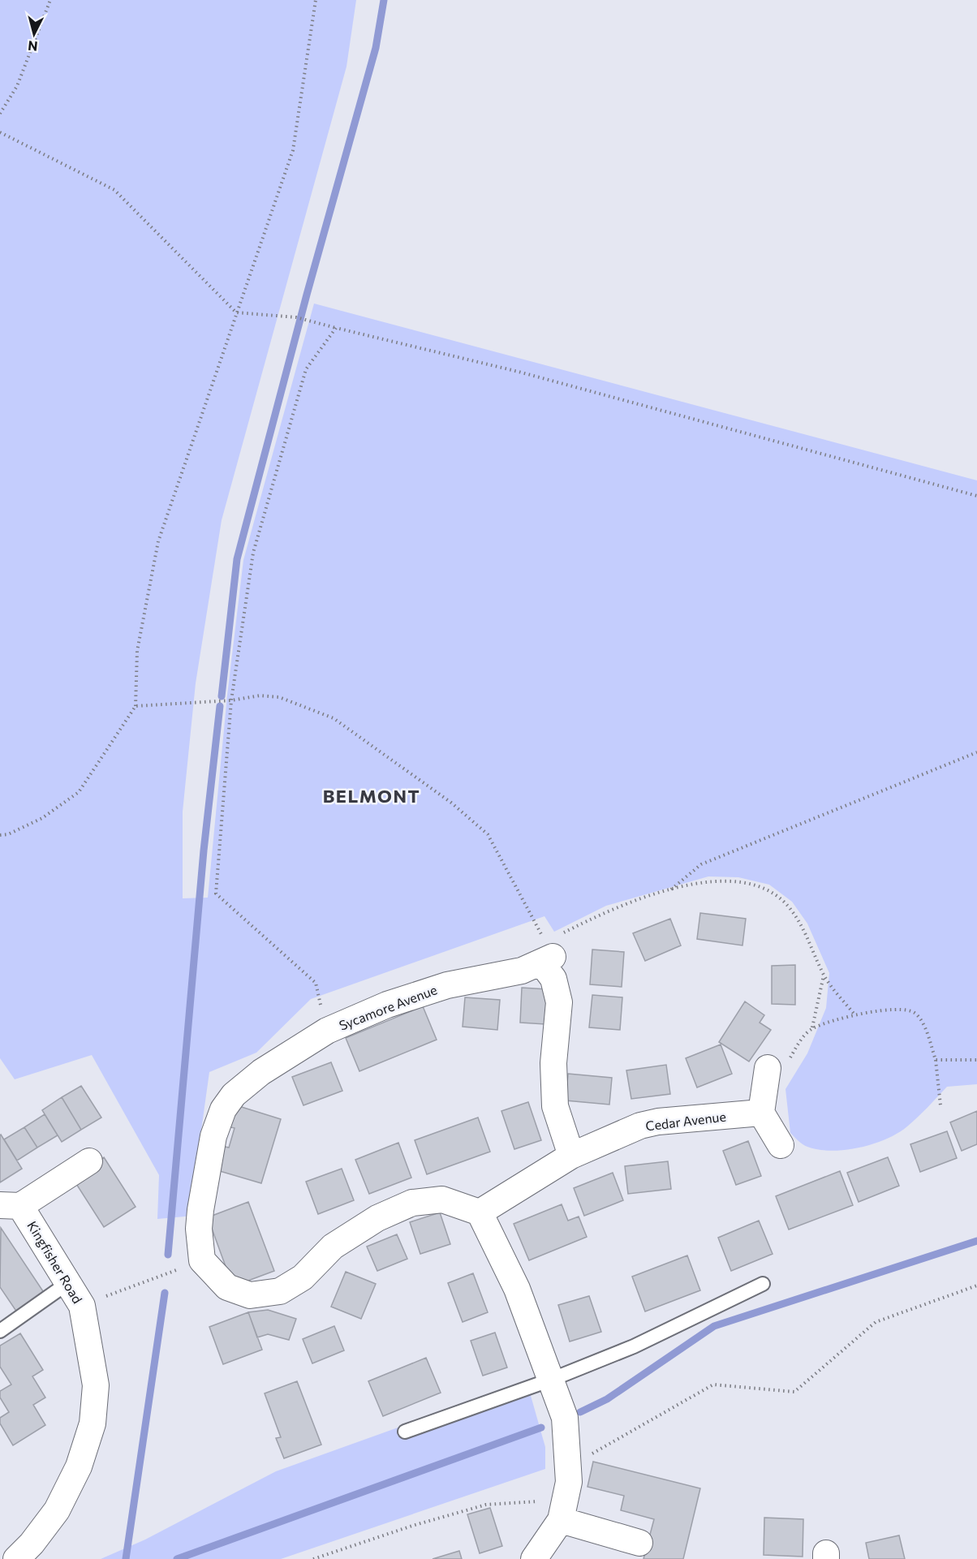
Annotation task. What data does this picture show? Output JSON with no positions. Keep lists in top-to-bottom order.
{
  "streets": {
    "street": ["Sycamore Avenue", "Cedar Avenue", "Kingfisher Road"]
  },
  "districts": ["BELMONT"],
  "north": "bottom"
}
